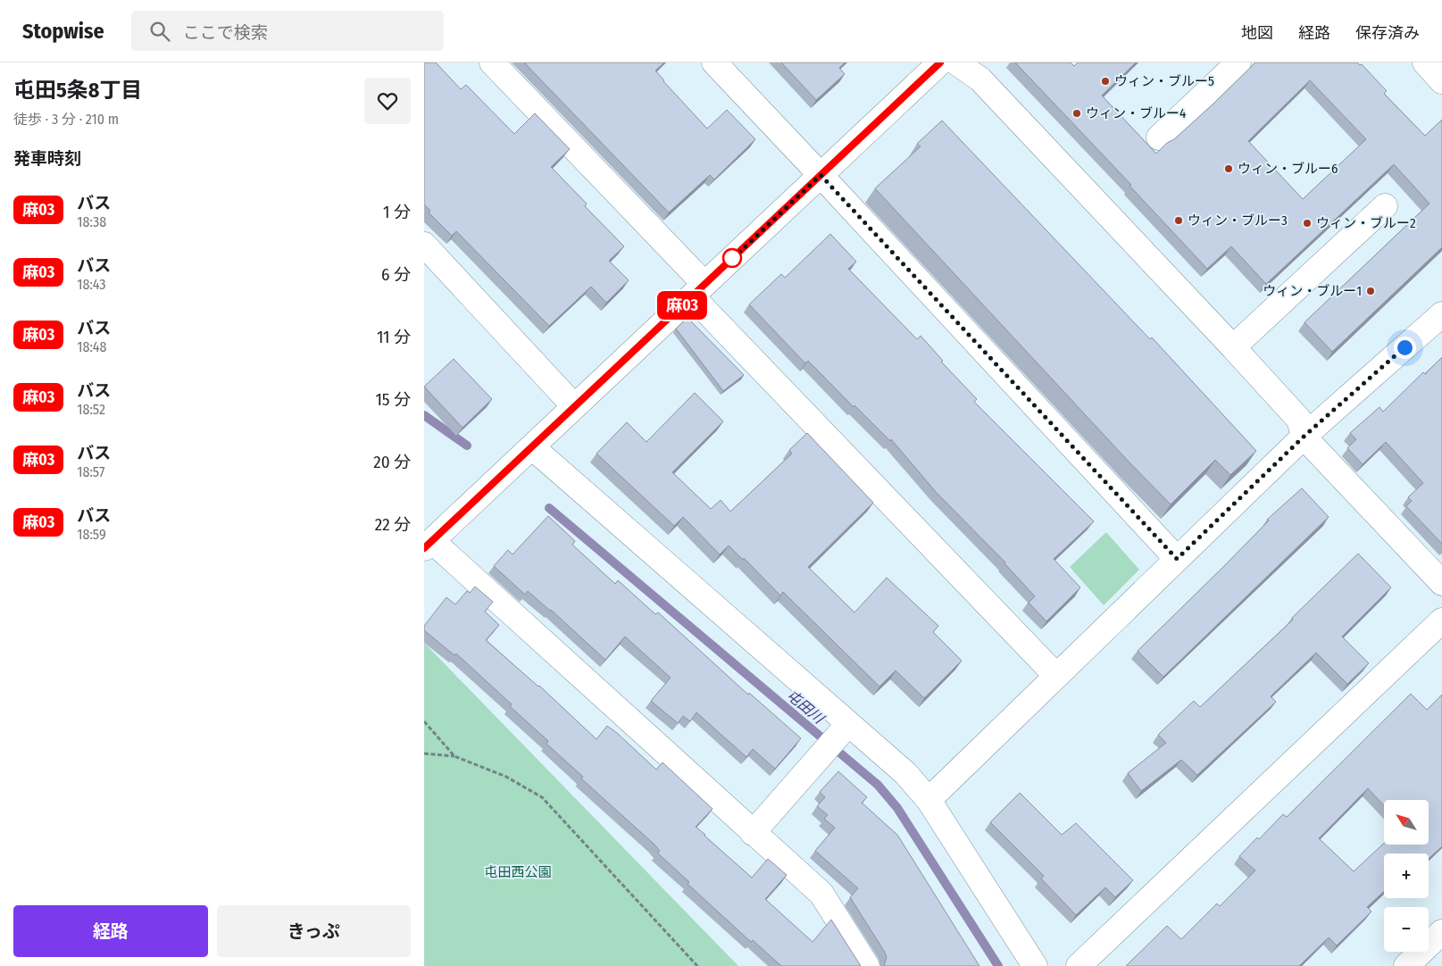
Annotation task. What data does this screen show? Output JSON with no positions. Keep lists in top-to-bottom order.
{
  "water": ["屯田川"],
  "parks": ["屯田西公園"],
  "places": [
    "ウィン・ブルー5",
    "ウィン・ブルー4",
    "ウィン・ブルー6",
    "ウィン・ブルー3",
    "ウィン・ブルー2",
    "ウィン・ブルー1"
  ],
  "lines": ["bus line 麻03"],
  "north": "top left",
  "page": {
    "header": "Stopwise",
    "search": "ここで検索",
    "nav": ["地図", "経路", "保存済み"],
    "heading": [
      ["屯田5条8丁目", "徒歩 · 3 分 · 210 m"],
      "発車時刻"
    ],
    "on_map": "麻03",
    "list": [
      {
        "mark": "麻03",
        "name": "バス",
        "note": "18:38",
        "value": "1 分"
      },
      {
        "mark": "麻03",
        "name": "バス",
        "note": "18:43",
        "value": "6 分"
      },
      {
        "mark": "麻03",
        "name": "バス",
        "note": "18:48",
        "value": "11 分"
      },
      {
        "mark": "麻03",
        "name": "バス",
        "note": "18:52",
        "value": "15 分"
      },
      {
        "mark": "麻03",
        "name": "バス",
        "note": "18:57",
        "value": "20 分"
      },
      {
        "mark": "麻03",
        "name": "バス",
        "note": "18:59",
        "value": "22 分"
      }
    ],
    "map_buttons": ["+", "−"],
    "buttons": ["経路", "きっぷ"]
  }
}
